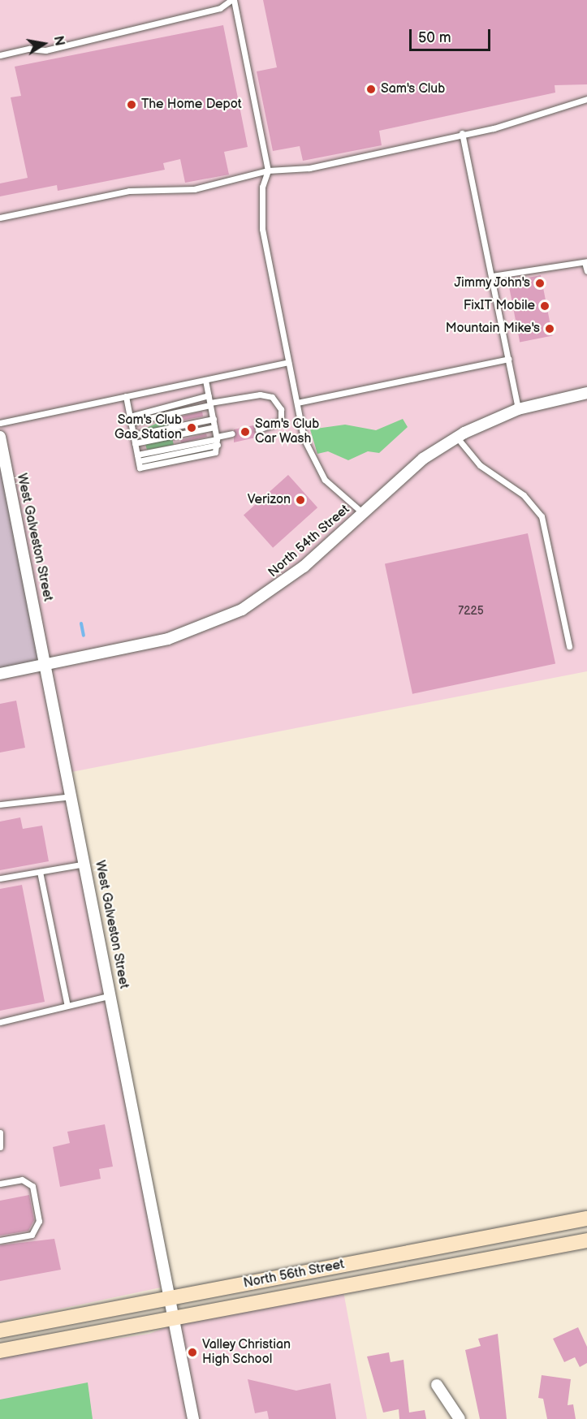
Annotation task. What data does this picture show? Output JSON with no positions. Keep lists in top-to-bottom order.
{
  "streets": {
    "main road": ["North 56th Street"],
    "street": ["West Galveston Street", "North 54th Street"]
  },
  "crossings": [
    ["West Galveston Street", "North 54th Street"],
    ["West Galveston Street", "North 56th Street"]
  ],
  "places": [
    "Sam's Club",
    "The Home Depot",
    "Jimmy John's",
    "FixIT Mobile",
    "Mountain Mike's",
    "Sam's Club Gas Station",
    "Sam's Club Car Wash",
    "Verizon",
    "Valley Christian High School"
  ],
  "house_numbers": ["7225"],
  "scale_bar": "50 m",
  "north": "right"
}
